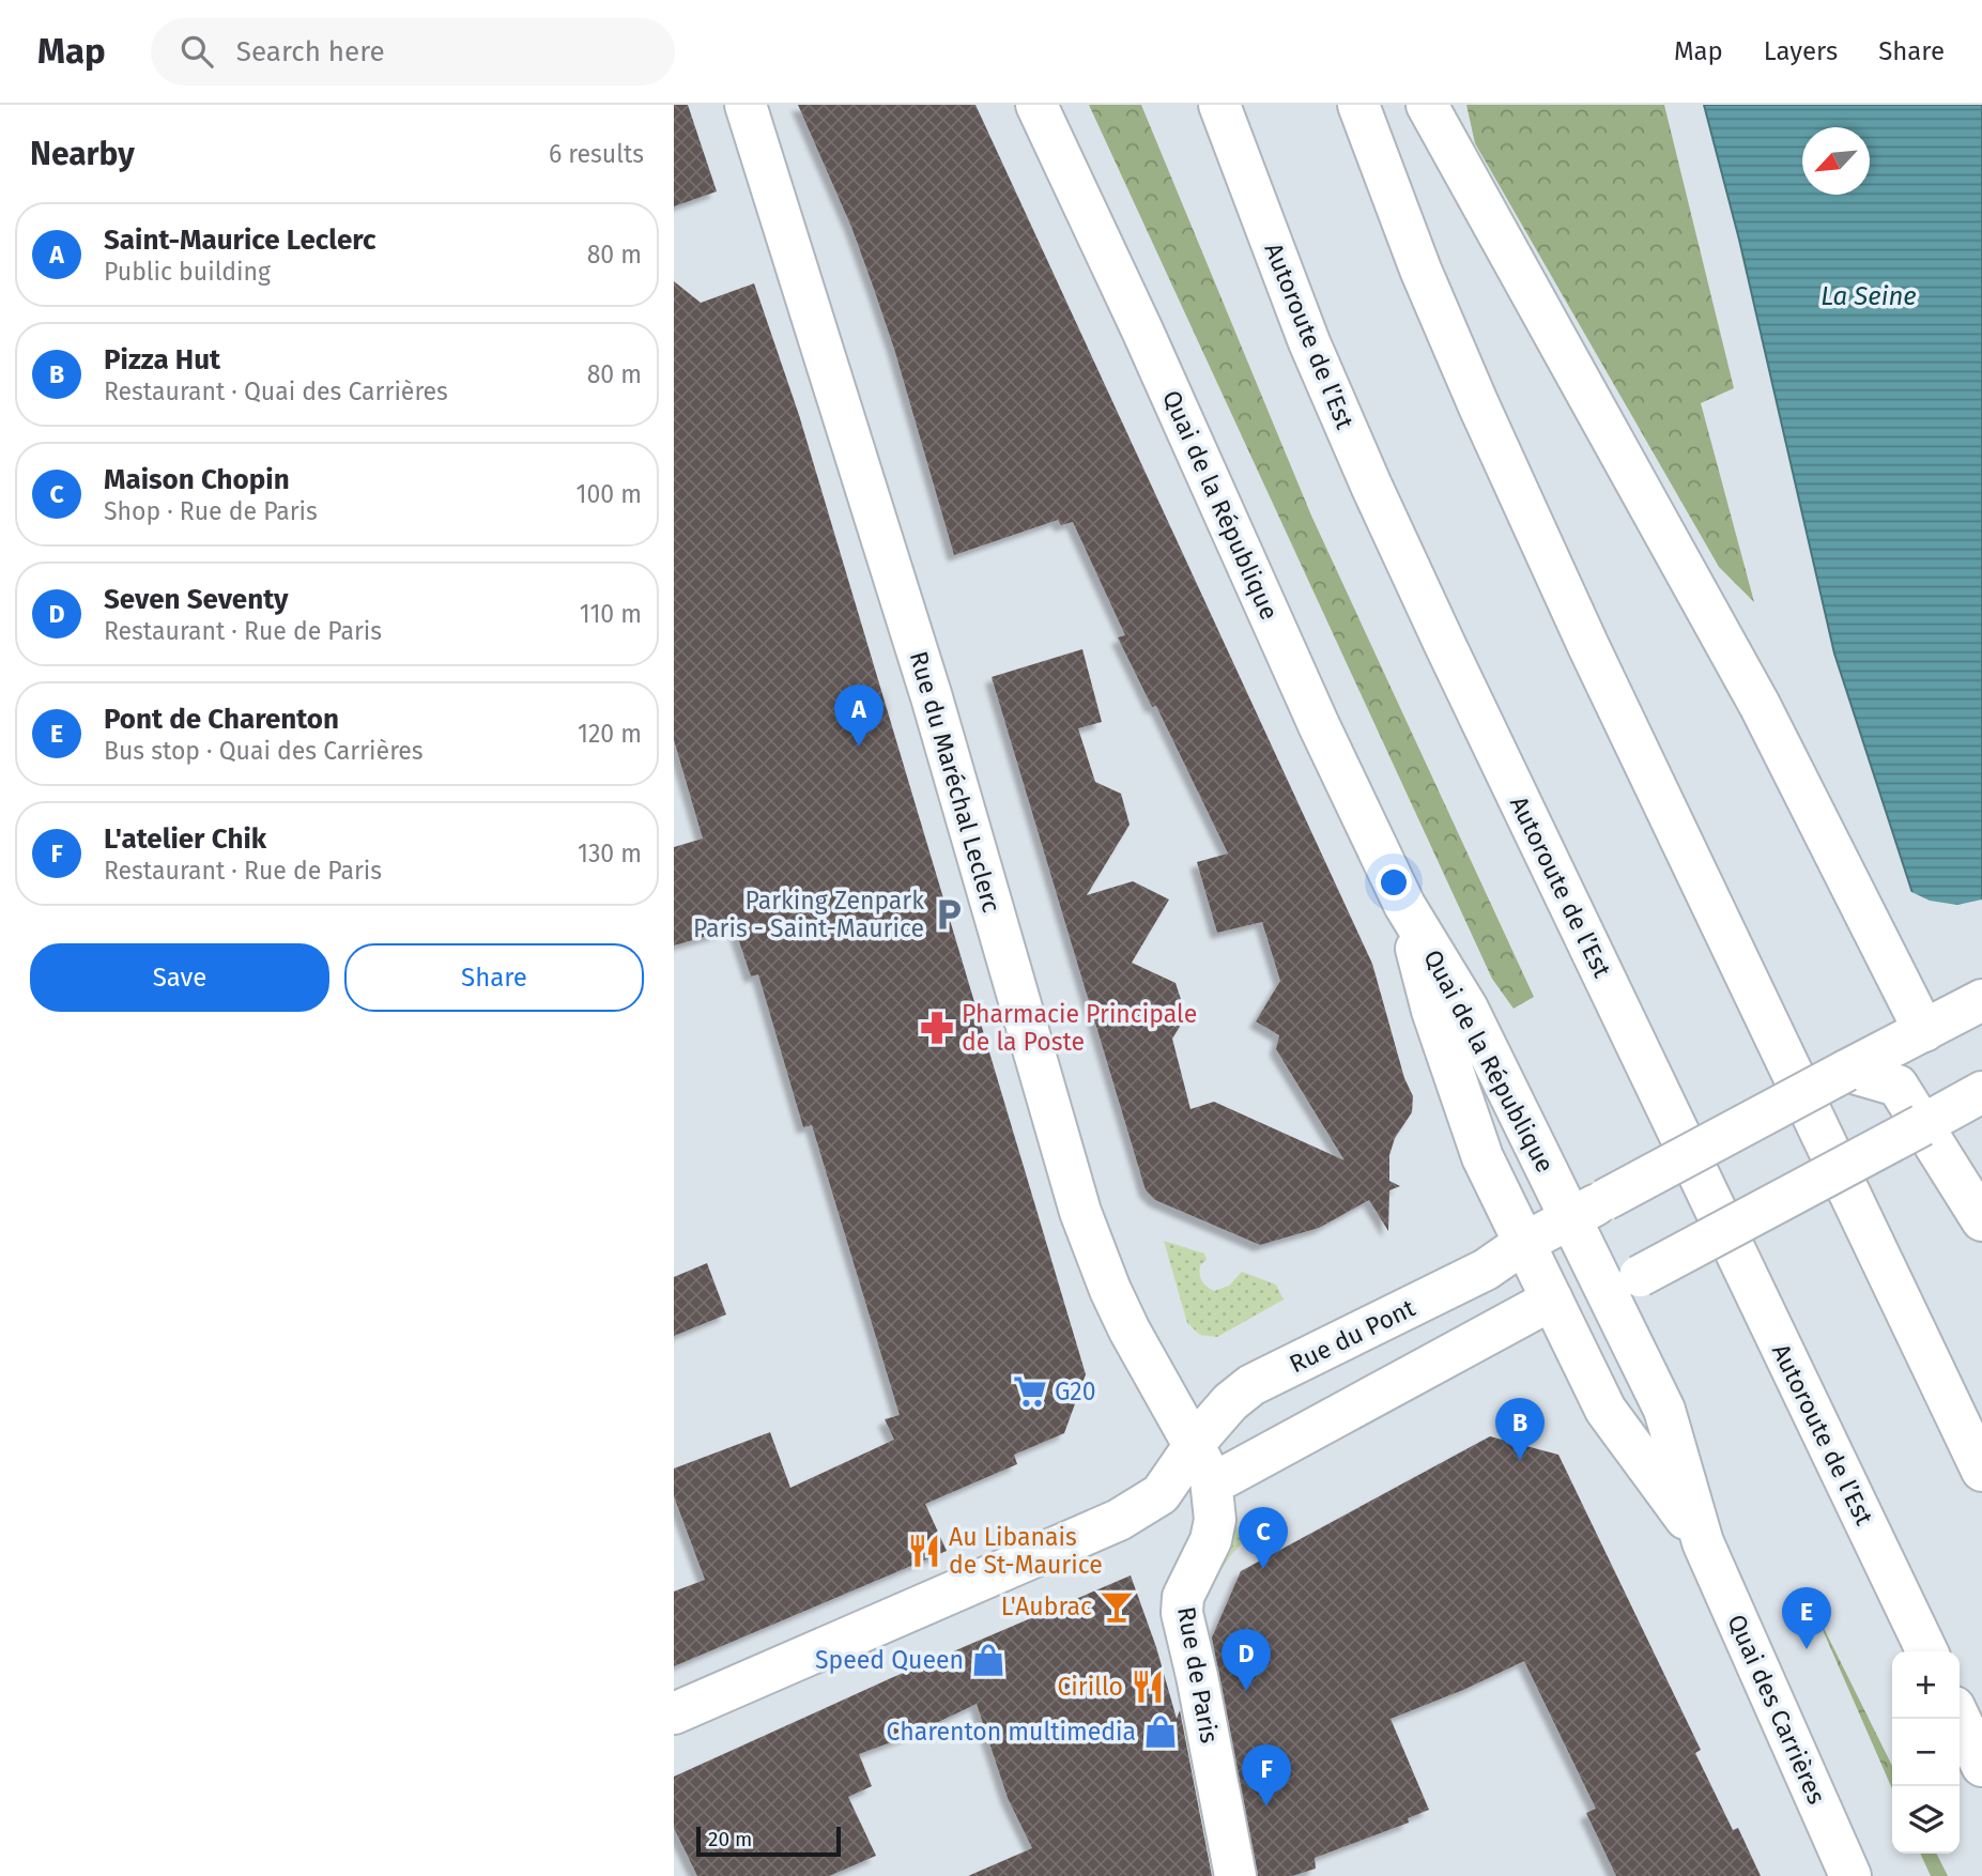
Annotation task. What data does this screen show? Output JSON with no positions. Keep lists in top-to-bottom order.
{
  "streets": {
    "main road": [
      "Autoroute de l’Est",
      "Quai de la République",
      "Rue du Maréchal Leclerc",
      "Rue du Pont",
      "Rue de Paris",
      "Quai des Carrières"
    ]
  },
  "crossings": [
    ["Quai de la République", "Rue du Pont"],
    ["Quai de la République", "Quai des Carrières"],
    ["Rue du Maréchal Leclerc", "Rue du Pont"],
    ["Rue du Maréchal Leclerc", "Rue de Paris"],
    ["Rue du Pont", "Rue de Paris"],
    ["Rue du Pont", "Quai des Carrières"]
  ],
  "water": ["La Seine"],
  "places": {
    "parking": ["Parking Zenpark Paris - Saint-Maurice"],
    "pharmacy": ["Pharmacie Principale de la Poste"],
    "supermarket": ["G20"],
    "restaurant": ["Au Libanais de St-Maurice", "Cirillo"],
    "bar": ["L'Aubrac"],
    "shop": ["Speed Queen", "Charenton multimedia"]
  },
  "scale_bar": "20 m",
  "north": "bottom left",
  "page": {
    "header": "Map",
    "search": "Search here",
    "nav": ["Map", "Layers", "Share"],
    "heading": ["Nearby", "6 results"],
    "list": [
      {
        "mark": "A",
        "name": "Saint-Maurice Leclerc",
        "note": "Public building",
        "value": "80 m"
      },
      {
        "mark": "B",
        "name": "Pizza Hut",
        "note": "Restaurant · Quai des Carrières",
        "value": "80 m"
      },
      {
        "mark": "C",
        "name": "Maison Chopin",
        "note": "Shop · Rue de Paris",
        "value": "100 m"
      },
      {
        "mark": "D",
        "name": "Seven Seventy",
        "note": "Restaurant · Rue de Paris",
        "value": "110 m"
      },
      {
        "mark": "E",
        "name": "Pont de Charenton",
        "note": "Bus stop · Quai des Carrières",
        "value": "120 m"
      },
      {
        "mark": "F",
        "name": "L'atelier Chik",
        "note": "Restaurant · Rue de Paris",
        "value": "130 m"
      }
    ],
    "pins": [
      "A",
      "B",
      "C",
      "E",
      "D",
      "F"
    ],
    "buttons": ["Save", "Share"],
    "map_buttons": ["+", "−"],
    "scale": "20 m"
  }
}
